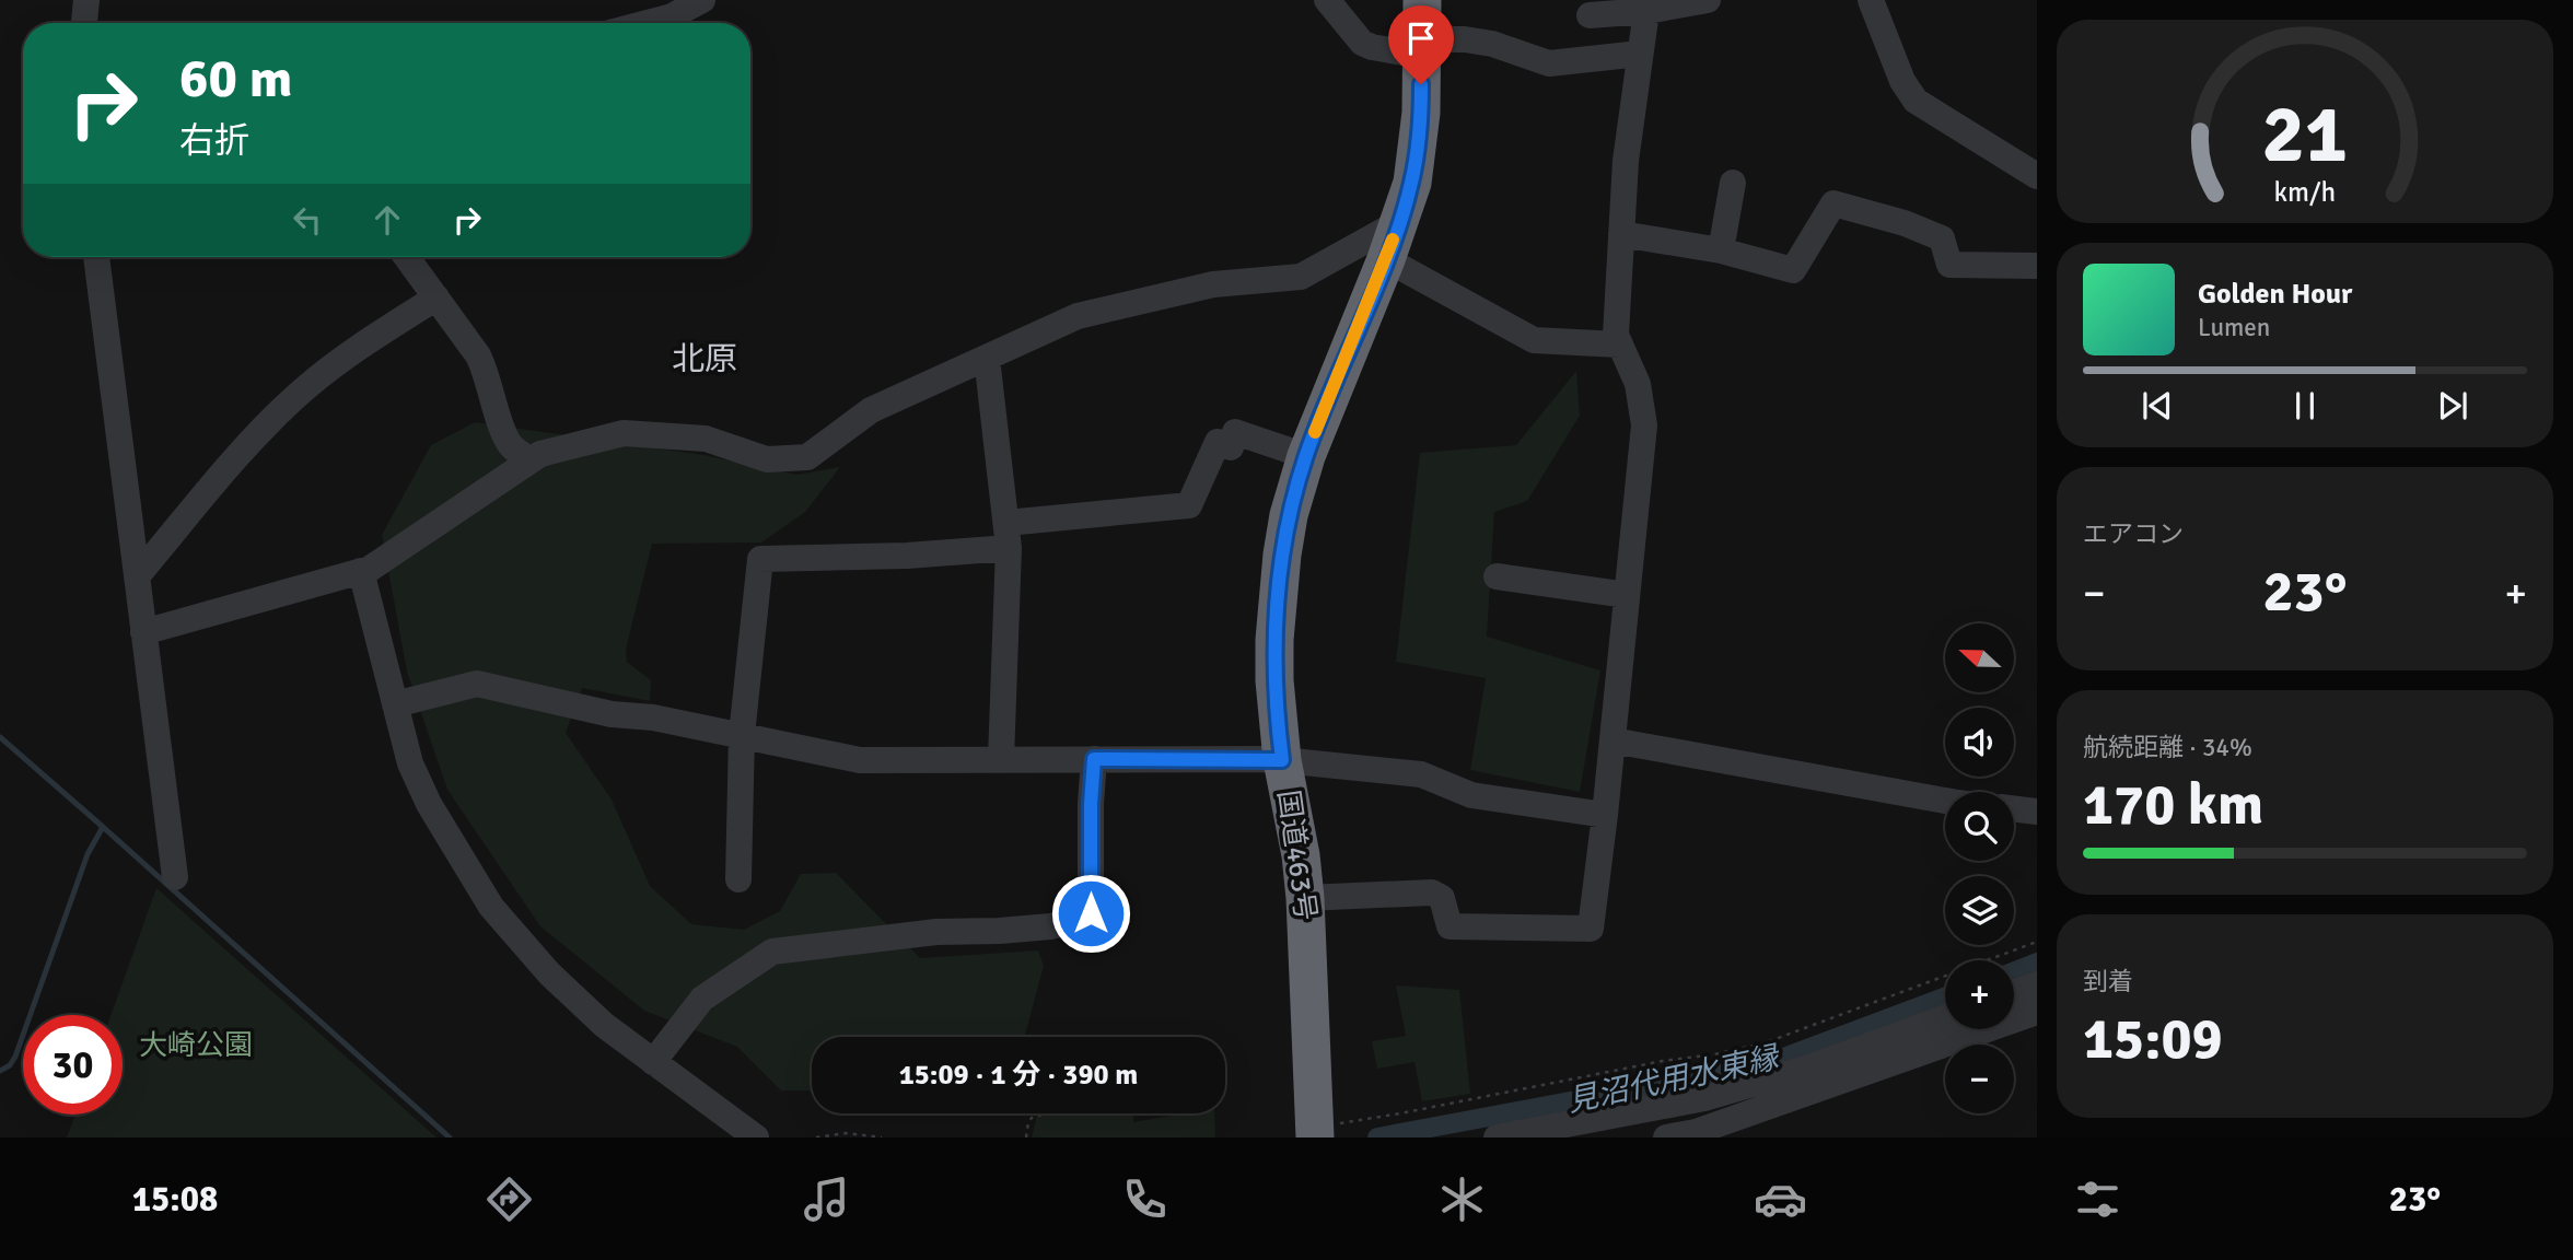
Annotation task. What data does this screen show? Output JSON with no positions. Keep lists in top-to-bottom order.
{
  "streets": {
    "highway": ["国道463号"]
  },
  "districts": ["北原"],
  "water": ["見沼代用水東縁"],
  "parks": ["大崎公園"],
  "north": "left",
  "page": {
    "turn": ["60 m", "右折"],
    "song": ["Golden Hour", "Lumen"],
    "tile": [
      "エアコン",
      ["航続距離 · 34%", "170 km"],
      ["到着", "15:09"]
    ],
    "heat": ["−", "23°", "+"],
    "map_buttons": ["+", "−"],
    "limit": "30",
    "trip": "15:09 · 1 分 · 390 m",
    "tabs": ["15:08", "23°"],
    "gauge": ["21", "km/h"]
  }
}
